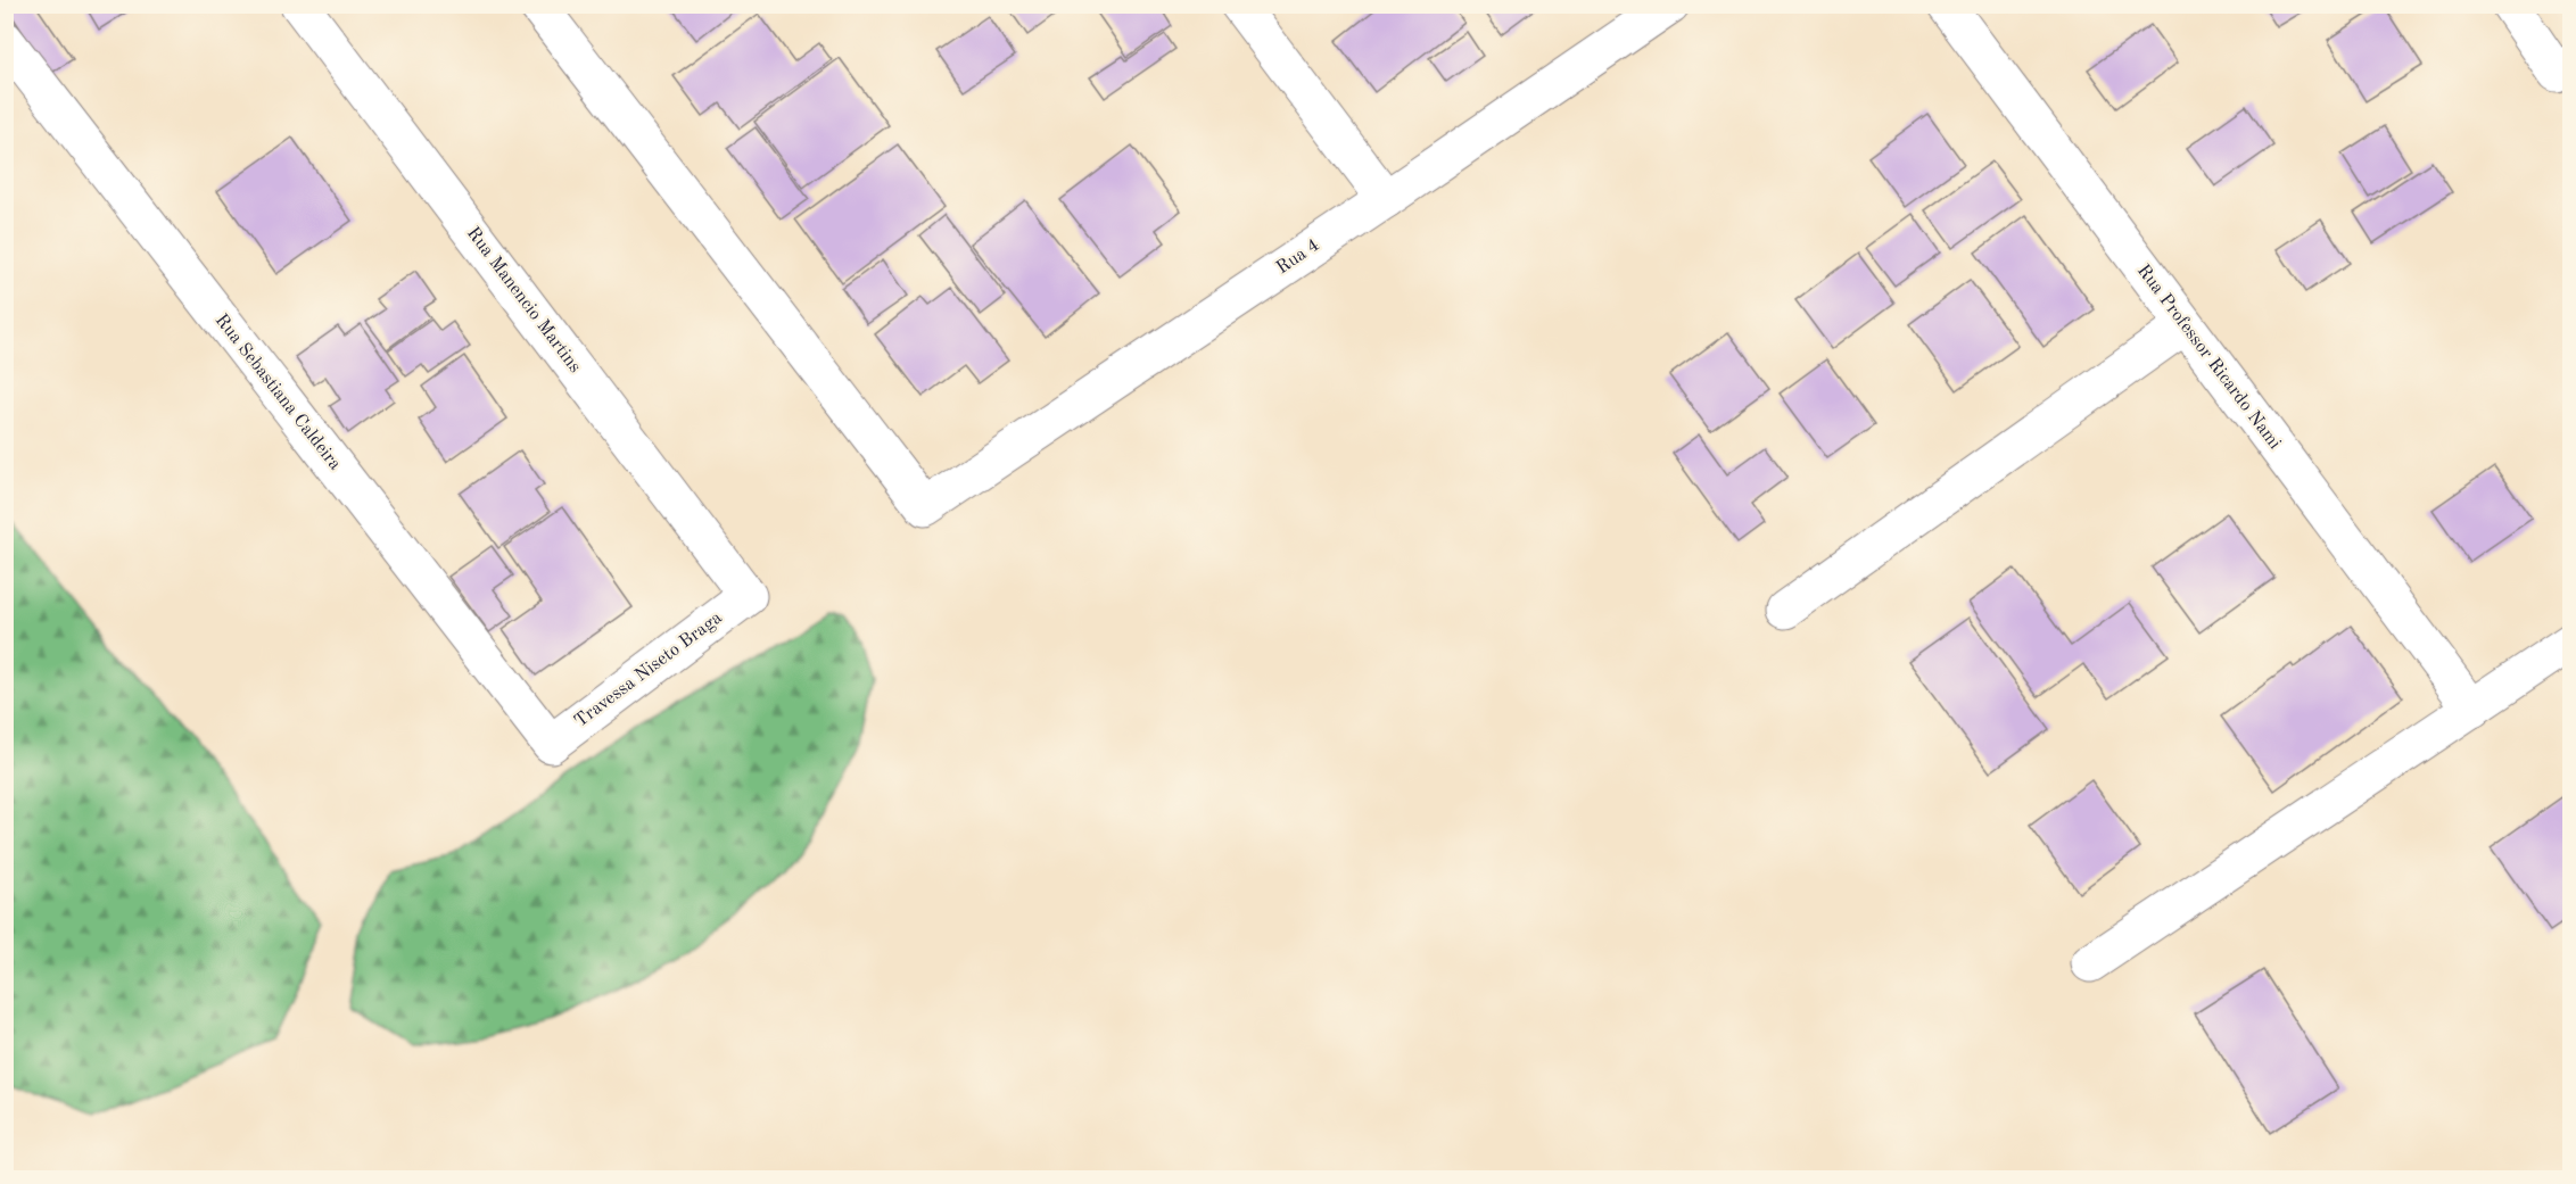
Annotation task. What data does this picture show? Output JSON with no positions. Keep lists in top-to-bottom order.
{
  "streets": {
    "street": [
      "Rua 4",
      "Rua Manencio Martins",
      "Rua Professor Ricardo Nami",
      "Rua Sebastiana Caldeira",
      "Travessa Niseto Braga"
    ]
  },
  "crossings": [
    ["Rua Manencio Martins", "Travessa Niseto Braga"],
    ["Rua Sebastiana Caldeira", "Travessa Niseto Braga"]
  ]
}
